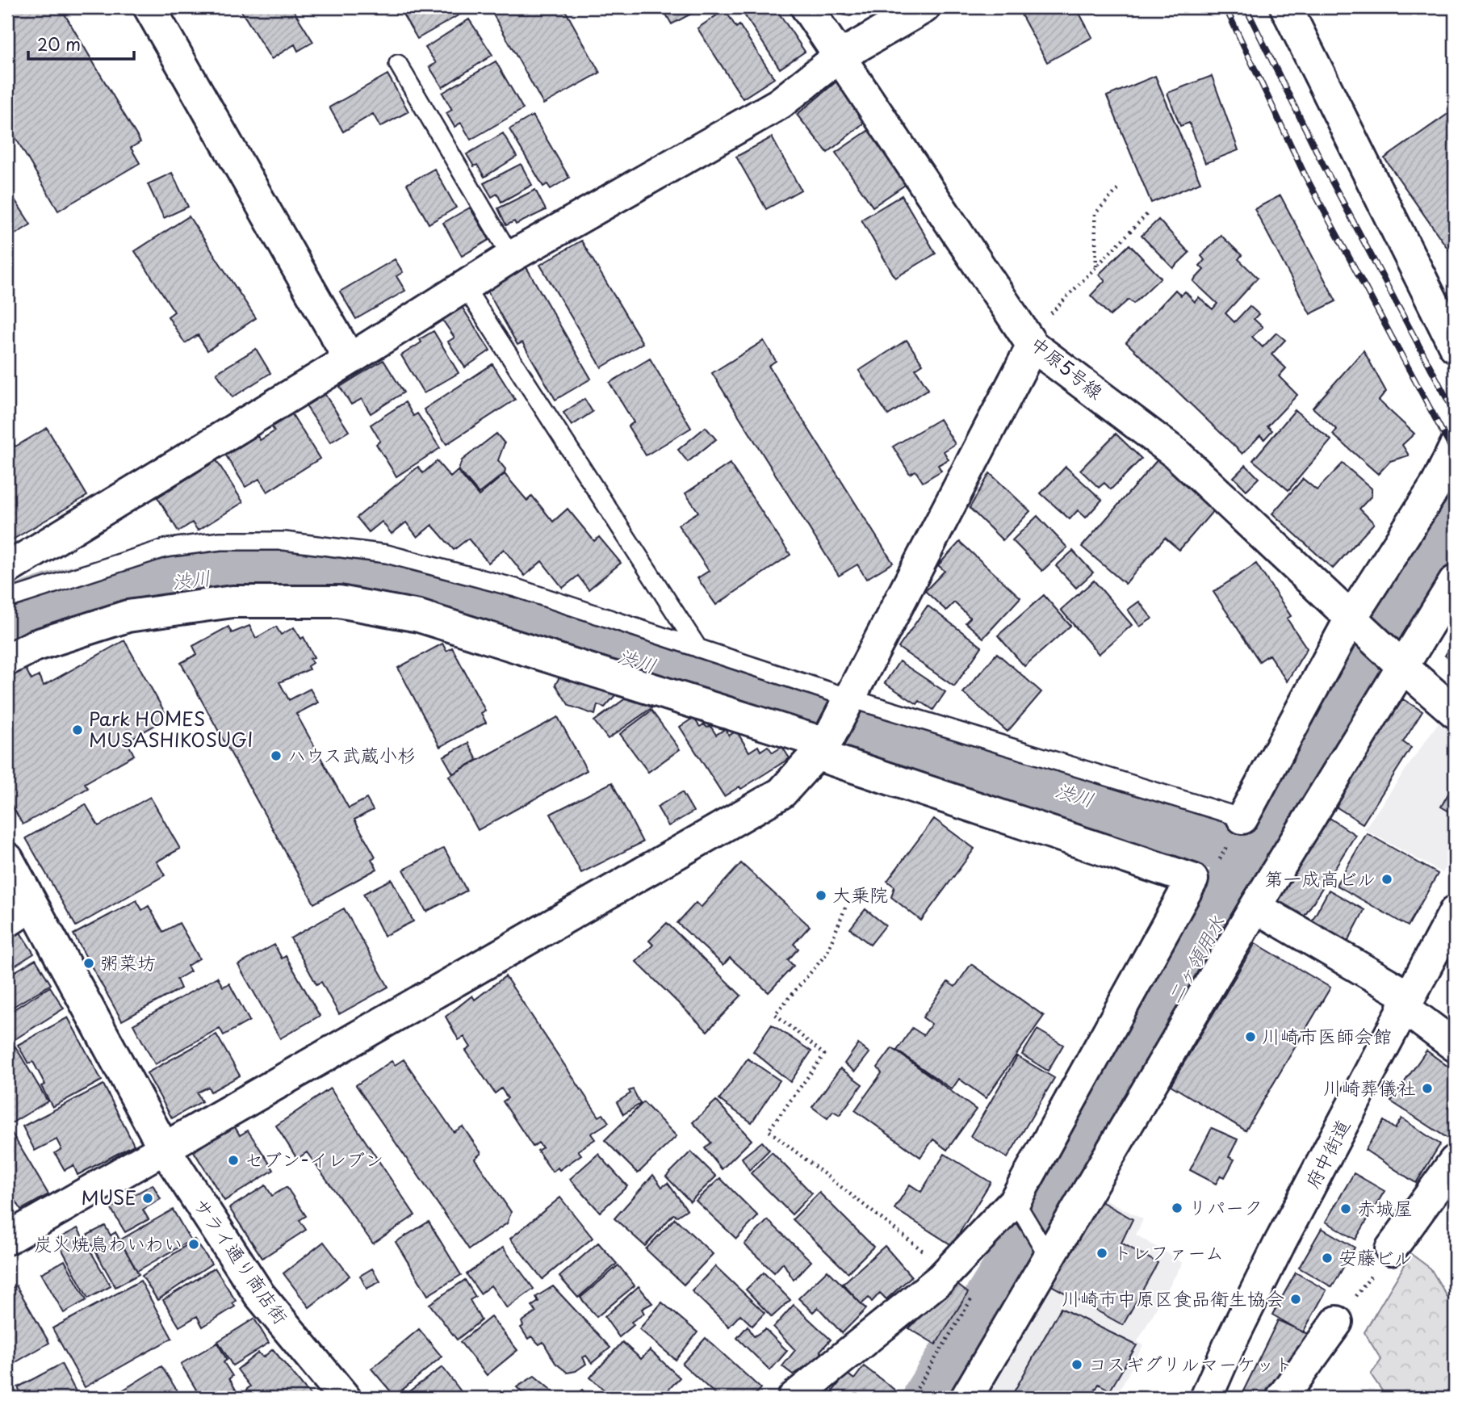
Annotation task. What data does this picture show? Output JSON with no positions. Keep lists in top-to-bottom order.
{
  "streets": {
    "main road": ["中原5号線", "府中街道", "サライ通り商店街"]
  },
  "water": ["渋川", "二ヶ領用水"],
  "places": [
    "Park HOMES MUSASHIKOSUGI",
    "ハウス武蔵小杉",
    "第一成高ビル",
    "大乗院",
    "粥菜坊",
    "川崎市医師会館",
    "川崎葬儀社",
    "セブン-イレブン",
    "MUSE",
    "リパーク",
    "赤城屋",
    "炭火焼鳥わいわい",
    "トレファーム",
    "安藤ビル",
    "川崎市中原区食品衛生協会",
    "コスギグリルマーケット"
  ],
  "scale_bar": "20 m"
}
